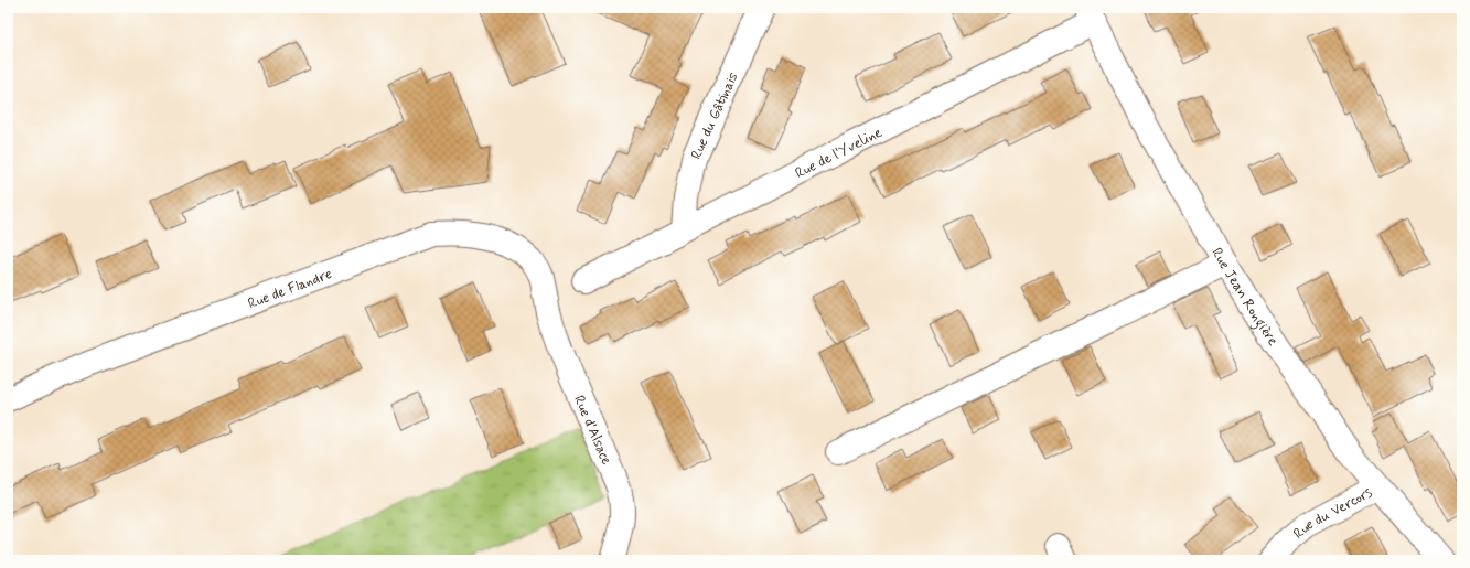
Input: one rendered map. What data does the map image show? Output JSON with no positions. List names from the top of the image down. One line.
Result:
{"streets":{"street":["Rue du Gâtinais","Rue de l'Yveline","Rue de Flandre","Rue Jean Rongière","Rue d'Alsace","Rue du Vercors"]},"crossings":[["Rue du Gâtinais","Rue de l'Yveline"],["Rue de l'Yveline","Rue Jean Rongière"],["Rue de Flandre","Rue d'Alsace"],["Rue Jean Rongière","Rue du Vercors"]]}
